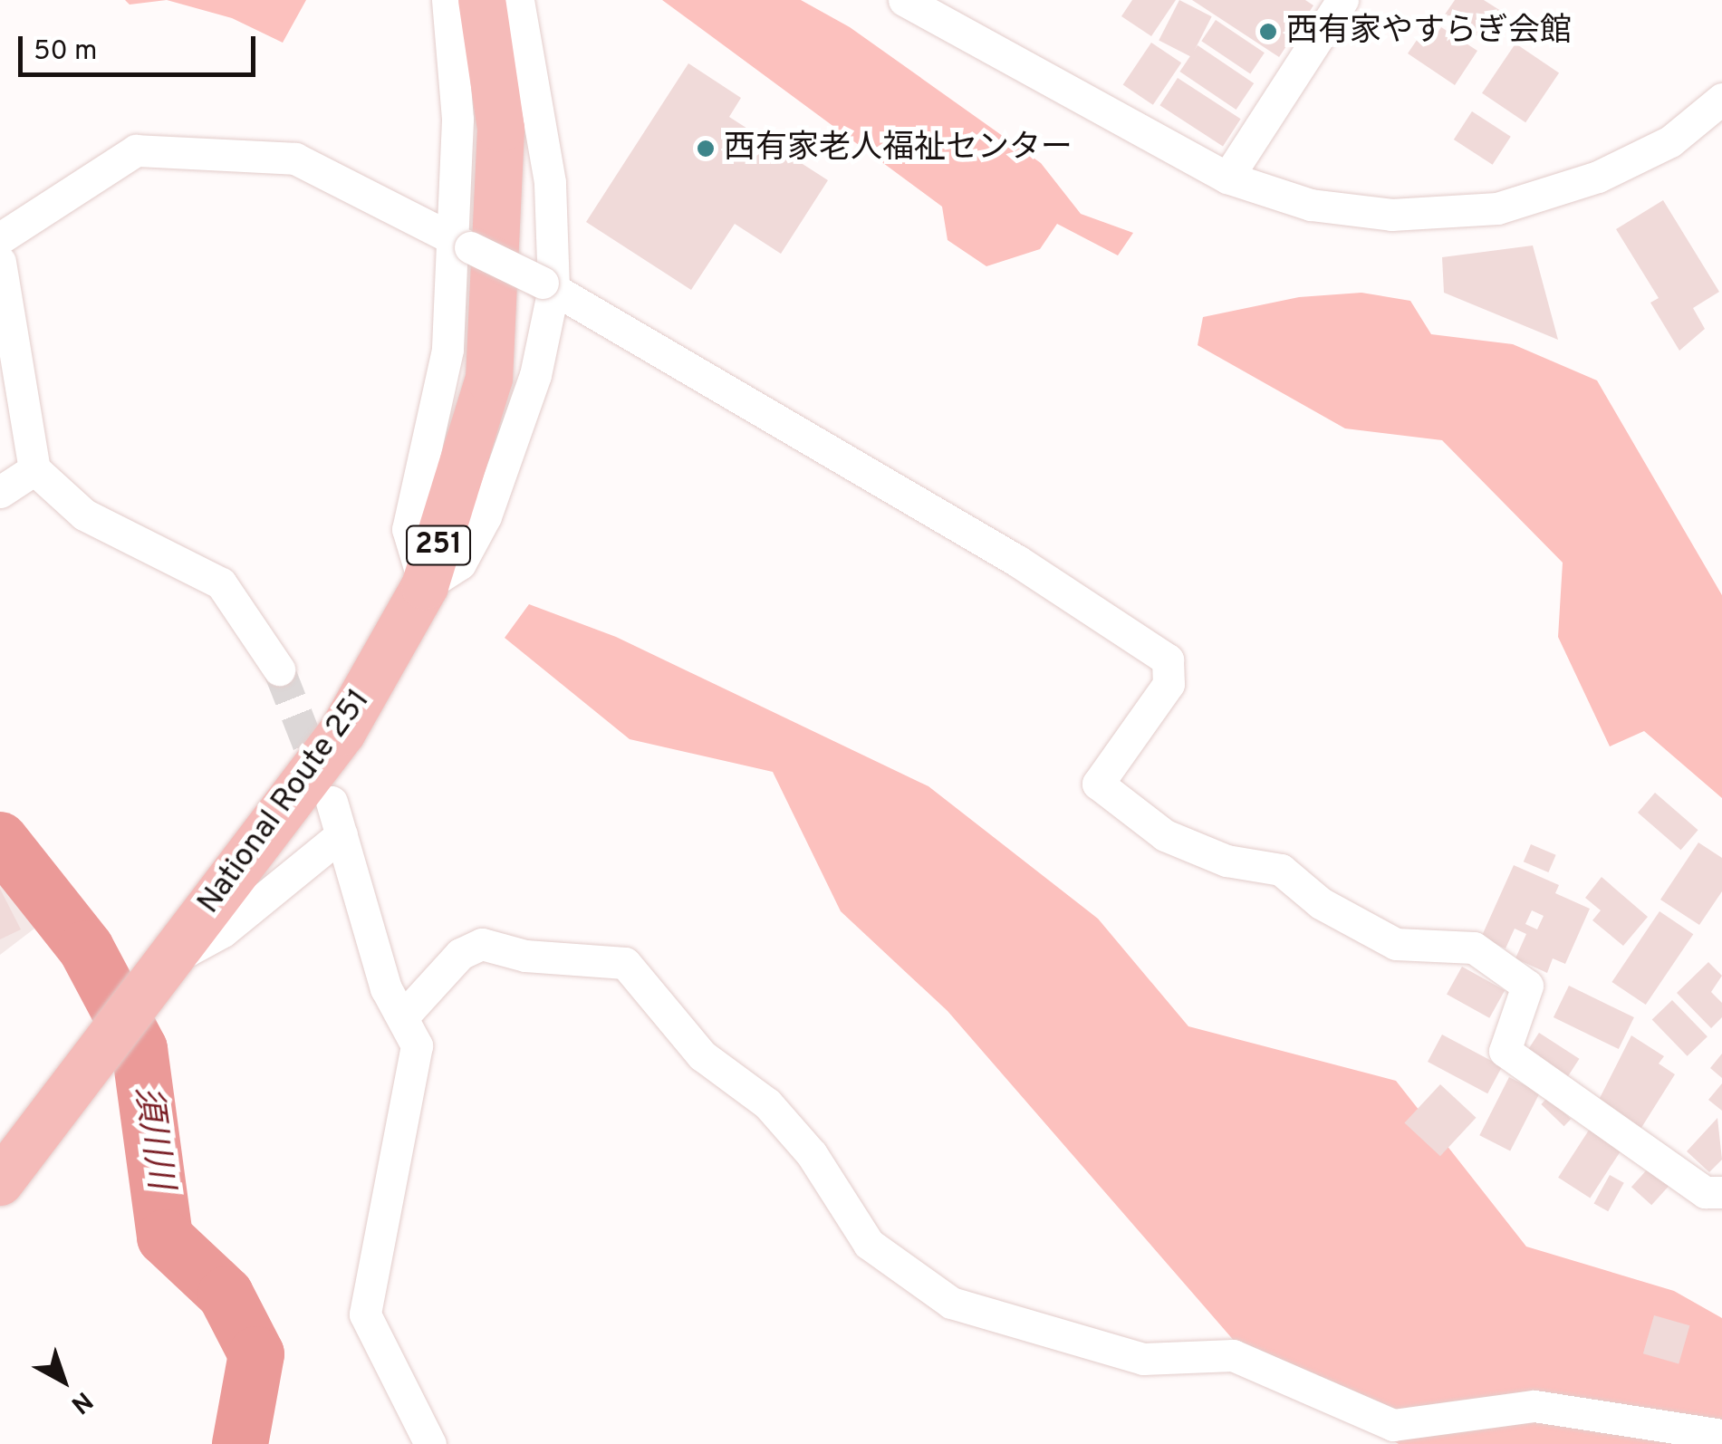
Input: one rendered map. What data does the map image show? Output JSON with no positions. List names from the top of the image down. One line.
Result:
{"streets":{"highway":["251","National Route 251"]},"water":["須川川"],"places":["西有家やすらぎ会館","西有家老人福祉センター"],"scale_bar":"50 m","north":"bottom right"}
